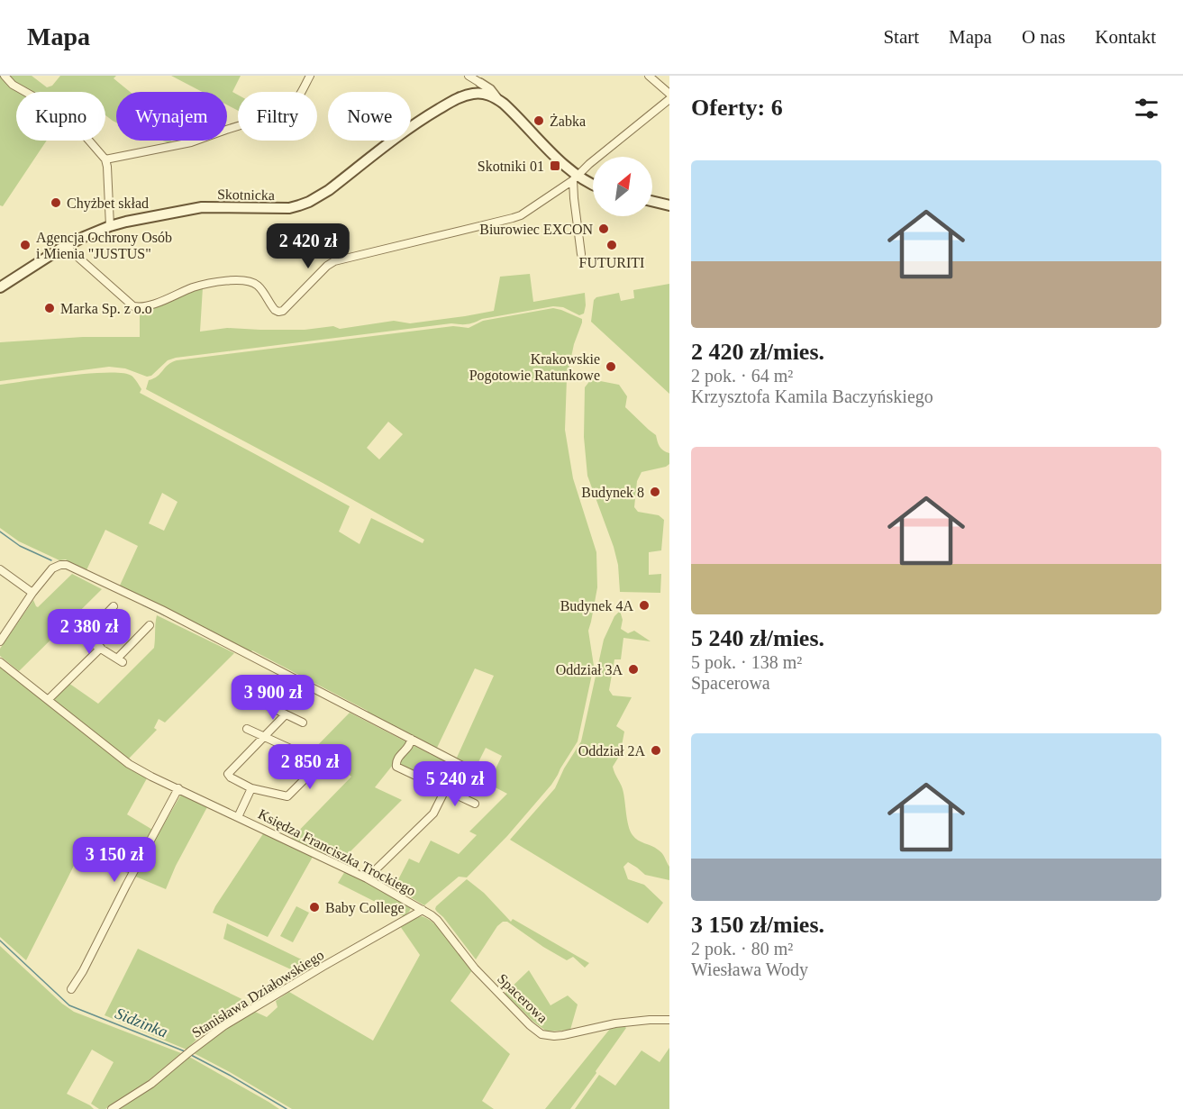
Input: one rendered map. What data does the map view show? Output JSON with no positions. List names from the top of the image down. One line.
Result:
{"streets":{"main road":["Skotnicka"],"street":["Księdza Franciszka Trockiego","Stanisława Działowskiego","Spacerowa"]},"crossings":[["Księdza Franciszka Trockiego","Stanisława Działowskiego"],["Księdza Franciszka Trockiego","Spacerowa"],["Stanisława Działowskiego","Spacerowa"]],"water":["Sidzinka"],"places":{"other":["Żabka","Chyżbet skład","Biurowiec EXCON","Agencja Ochrony Osób i Mienia \"JUSTUS\"","FUTURITI","Marka Sp. z o.o","Krakowskie Pogotowie Ratunkowe","Budynek 8","Budynek 4A","Oddział 3A","Oddział 2A","Baby College"],"transit":["Skotniki 01"]},"north":"top right","page":{"header":"Mapa","nav":["Start","Mapa","O nas","Kontakt"],"heading":"Oferty: 6","chip":["Kupno","Wynajem","Filtry","Nowe"],"list":[{"name":"2 420 zł/mies.","note":"2 pok. · 64 m² · Krzysztofa Kamila Baczyńskiego"},{"name":"5 240 zł/mies.","note":"5 pok. · 138 m² · Spacerowa"},{"name":"3 150 zł/mies.","note":"2 pok. · 80 m² · Wiesława Wody"}],"price":["2 420 zł","2 380 zł","3 900 zł","2 850 zł","5 240 zł","3 150 zł"]}}
